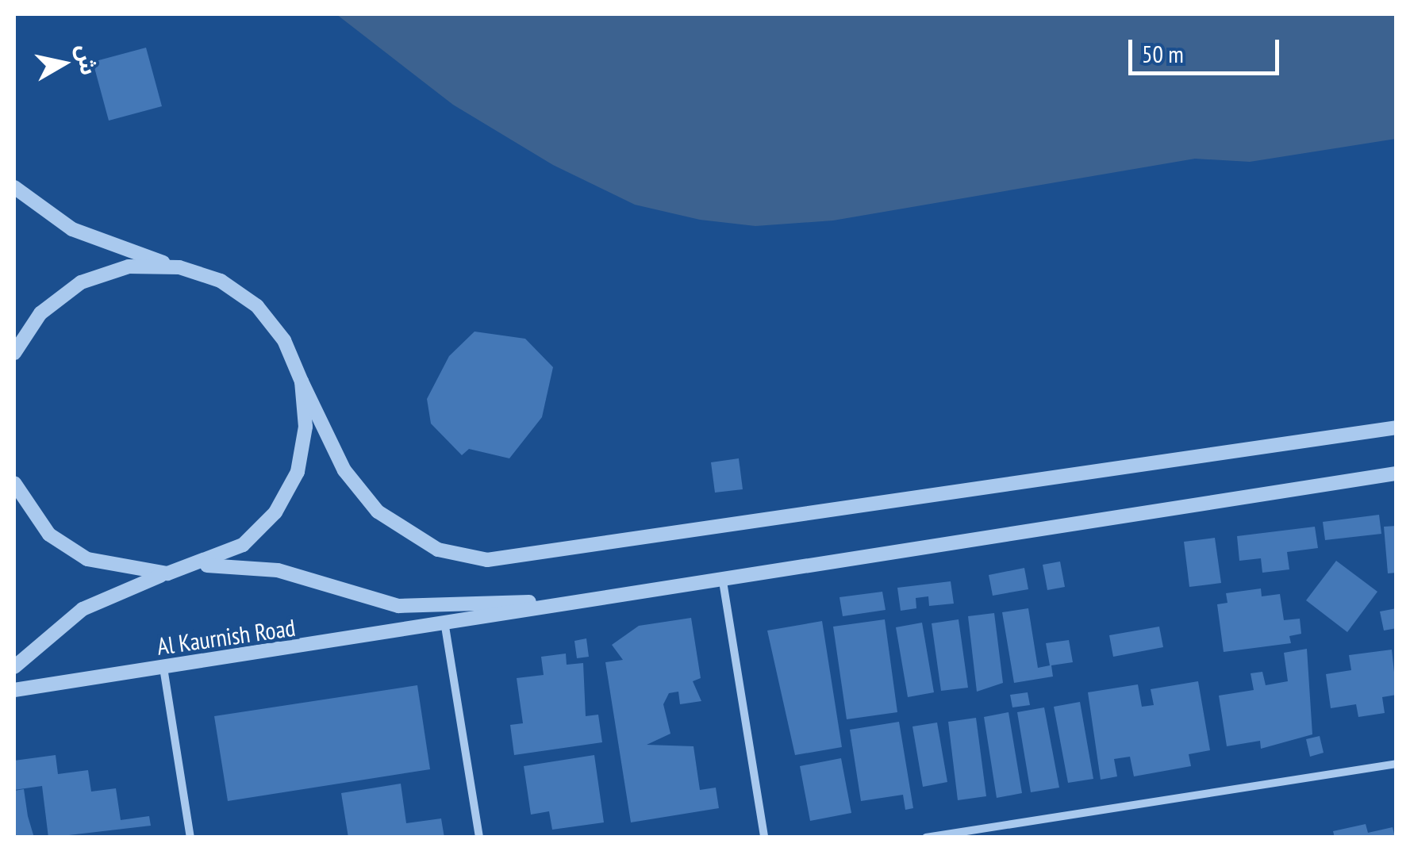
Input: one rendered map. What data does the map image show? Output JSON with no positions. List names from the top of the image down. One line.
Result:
{"streets":{"street":["Al Kaurnish Road"]},"scale_bar":"50 m","north":"right"}
